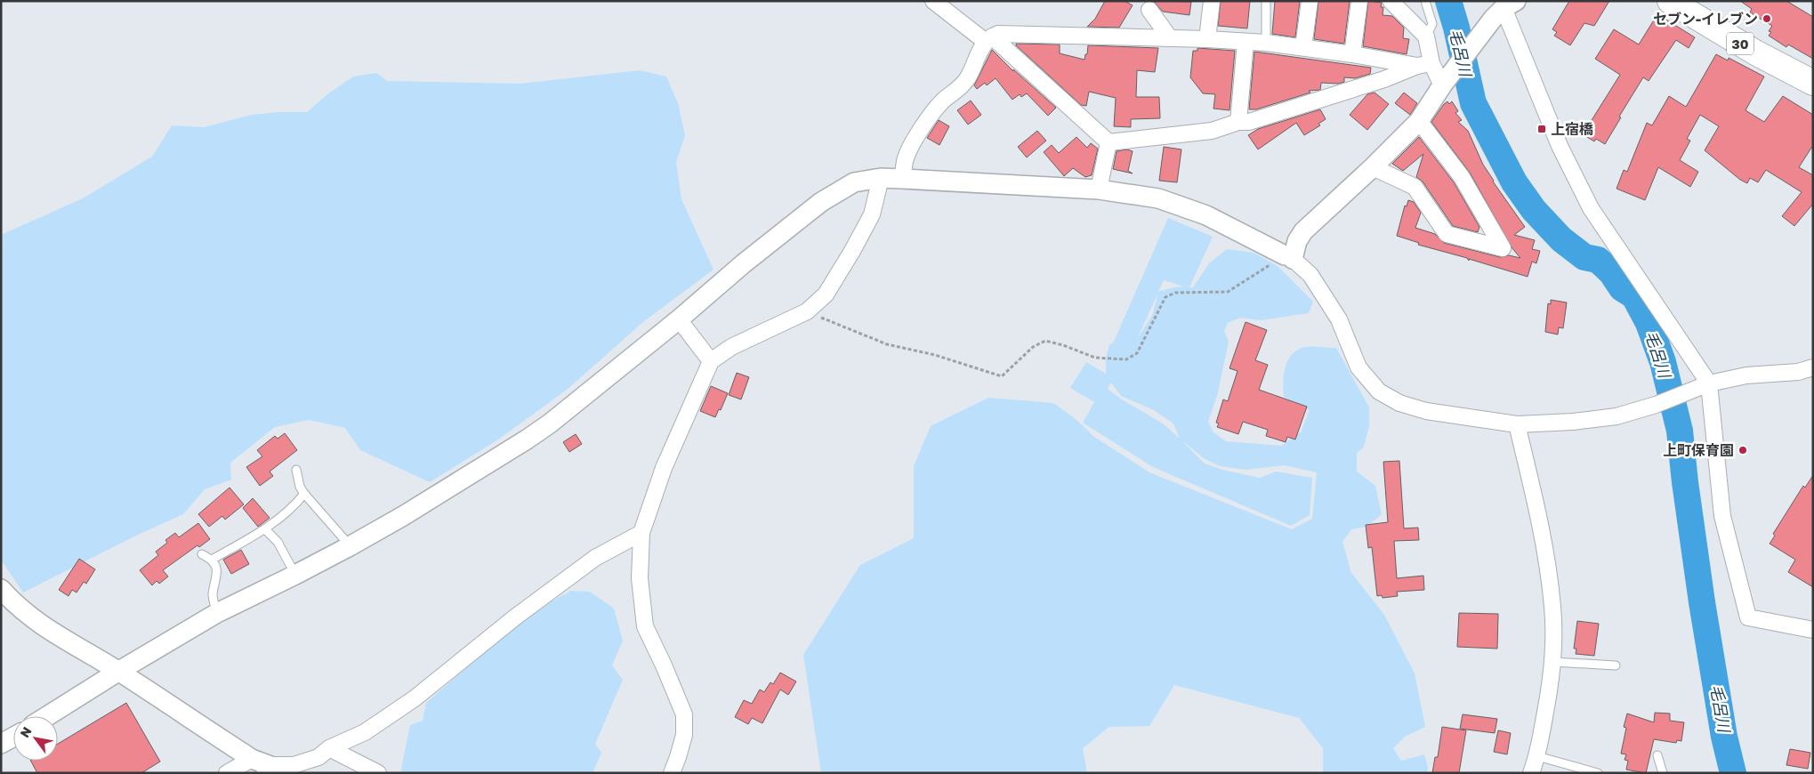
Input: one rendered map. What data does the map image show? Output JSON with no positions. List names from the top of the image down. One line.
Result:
{"streets":{"main road":["30"]},"water":["毛呂川"],"places":{"other":["セブン-イレブン","上町保育園"],"transit":["上宿橋"]},"north":"top left"}
